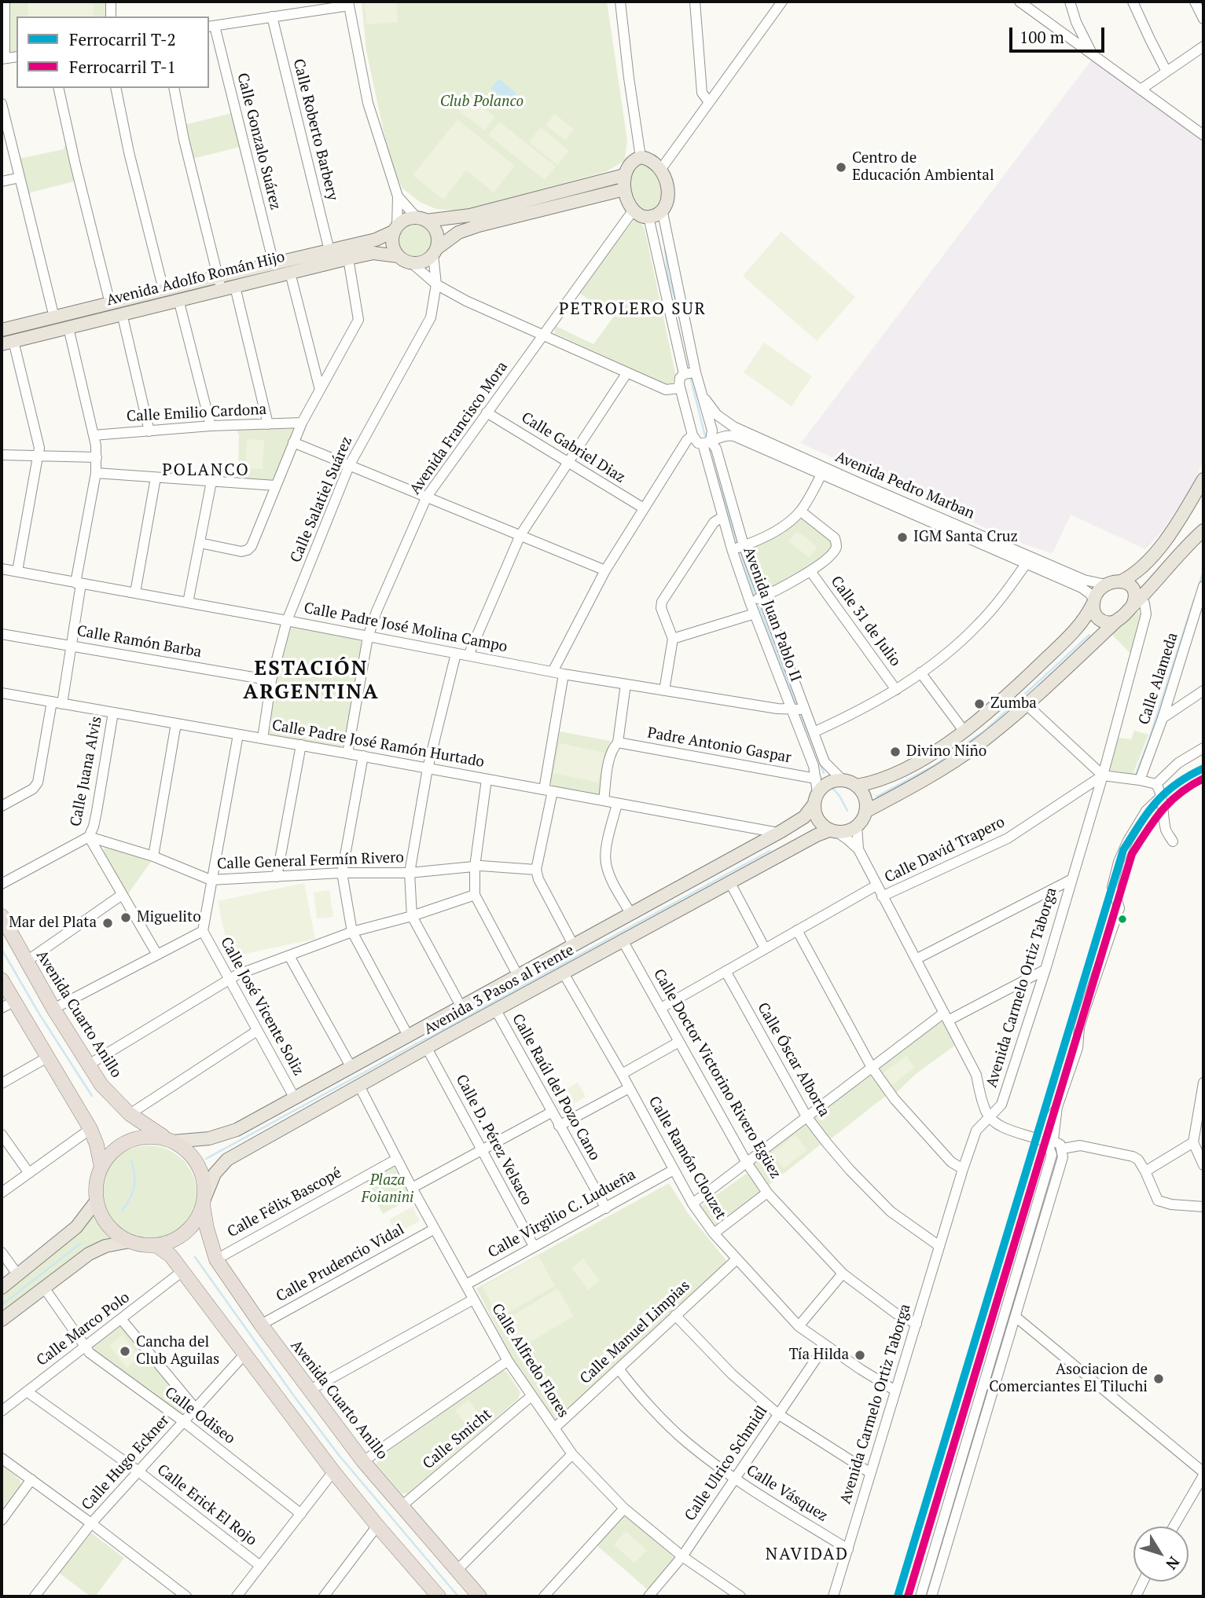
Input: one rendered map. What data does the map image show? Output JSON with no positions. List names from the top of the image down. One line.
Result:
{"streets":{"highway":["Avenida Cuarto Anillo"],"main road":["Avenida Adolfo Román Hijo","Avenida 3 Pasos al Frente"],"street":["Calle Roberto Barbery","Calle Gonzalo Suárez","Calle Emilio Cardona","Avenida Francisco Mora","Calle Gabriel Diaz","Avenida Pedro Marban","Calle Salatiel Suárez","Avenida Juan Pablo II","Calle 31 de Julio","Calle Padre José Molina Campo","Calle Ramón Barba","Calle Alameda","Calle Padre José Ramón Hurtado","Padre Antonio Gaspar","Calle Juana Alvis","Calle David Trapero","Calle General Fermín Rivero","Avenida Carmelo Ortiz Taborga","Calle José Vicente Soliz","Calle Óscar Alborta","Calle Doctor Victorino Rivero Egüez","Calle Raúl del Pozo Cano","Calle D. Pérez Velsaco","Calle Ramón Clouzet","Calle Félix Bascopé","Calle Virgilio C. Ludueña","Calle Prudencio Vidal","Calle Marco Polo","Calle Manuel Limpias","Calle Alfredo Flores","Calle Odiseo","Calle Smicht","Calle Hugo Eckner","Calle Ulrico Schmidl","Calle Vásquez","Calle Erick El Rojo"]},"crossings":[["Calle Roberto Barbery","Avenida Adolfo Román Hijo"],["Calle Gonzalo Suárez","Avenida Adolfo Román Hijo"],["Avenida Francisco Mora","Calle Gabriel Diaz"],["Avenida Francisco Mora","Calle Padre José Molina Campo"],["Avenida Francisco Mora","Calle Padre José Ramón Hurtado"],["Avenida Pedro Marban","Avenida Juan Pablo II"],["Avenida Pedro Marban","Avenida Carmelo Ortiz Taborga"],["Calle Salatiel Suárez","Calle Padre José Molina Campo"],["Calle Salatiel Suárez","Calle Ramón Barba"],["Calle Salatiel Suárez","Calle Padre José Ramón Hurtado"],["Avenida Juan Pablo II","Calle Padre José Molina Campo"],["Avenida Juan Pablo II","Padre Antonio Gaspar"],["Avenida Juan Pablo II","Avenida 3 Pasos al Frente"],["Calle Padre José Ramón Hurtado","Calle Juana Alvis"],["Calle Padre José Ramón Hurtado","Avenida 3 Pasos al Frente"],["Calle Padre José Ramón Hurtado","Calle José Vicente Soliz"],["Calle Juana Alvis","Calle General Fermín Rivero"],["Calle David Trapero","Avenida Carmelo Ortiz Taborga"],["Calle David Trapero","Calle Óscar Alborta"],["Calle David Trapero","Calle Doctor Victorino Rivero Egüez"],["Calle General Fermín Rivero","Calle José Vicente Soliz"],["Avenida Carmelo Ortiz Taborga","Calle Óscar Alborta"],["Avenida Carmelo Ortiz Taborga","Calle Doctor Victorino Rivero Egüez"],["Avenida Carmelo Ortiz Taborga","Calle Ramón Clouzet"],["Avenida Carmelo Ortiz Taborga","Calle Vásquez"],["Avenida 3 Pasos al Frente","Calle José Vicente Soliz"],["Avenida 3 Pasos al Frente","Avenida Cuarto Anillo"],["Avenida 3 Pasos al Frente","Calle Doctor Victorino Rivero Egüez"],["Avenida 3 Pasos al Frente","Calle Raúl del Pozo Cano"],["Avenida 3 Pasos al Frente","Calle D. Pérez Velsaco"],["Avenida 3 Pasos al Frente","Calle Ramón Clouzet"],["Avenida 3 Pasos al Frente","Calle Alfredo Flores"],["Avenida Cuarto Anillo","Calle Félix Bascopé"],["Avenida Cuarto Anillo","Calle Prudencio Vidal"],["Avenida Cuarto Anillo","Calle Smicht"],["Calle Raúl del Pozo Cano","Calle Virgilio C. Ludueña"],["Calle D. Pérez Velsaco","Calle Virgilio C. Ludueña"],["Calle Ramón Clouzet","Calle Virgilio C. Ludueña"],["Calle Ramón Clouzet","Calle Manuel Limpias"],["Calle Ramón Clouzet","Calle Ulrico Schmidl"],["Calle Félix Bascopé","Calle Alfredo Flores"],["Calle Virgilio C. Ludueña","Calle Alfredo Flores"],["Calle Prudencio Vidal","Calle Alfredo Flores"],["Calle Marco Polo","Calle Odiseo"],["Calle Marco Polo","Calle Erick El Rojo"],["Calle Manuel Limpias","Calle Alfredo Flores"],["Calle Manuel Limpias","Calle Vásquez"],["Calle Alfredo Flores","Calle Smicht"],["Calle Alfredo Flores","Calle Ulrico Schmidl"],["Calle Odiseo","Calle Hugo Eckner"],["Calle Hugo Eckner","Calle Erick El Rojo"],["Calle Ulrico Schmidl","Calle Vásquez"]],"districts":["PETROLERO SUR","POLANCO","ESTACIÓN ARGENTINA","NAVIDAD"],"parks":["Club Polanco","Plaza Foianini"],"places":["Centro de Educación Ambiental","IGM Santa Cruz","Zumba","Divino Niño","Miguelito","Mar del Plata","Cancha del Club Aguilas","Tía Hilda","Asociacion de Comerciantes El Tiluchi"],"lines":["rail line T-2","rail line T-1"],"legend":["Ferrocarril T-2","Ferrocarril T-1"],"scale_bar":"100 m","north":"bottom right"}
